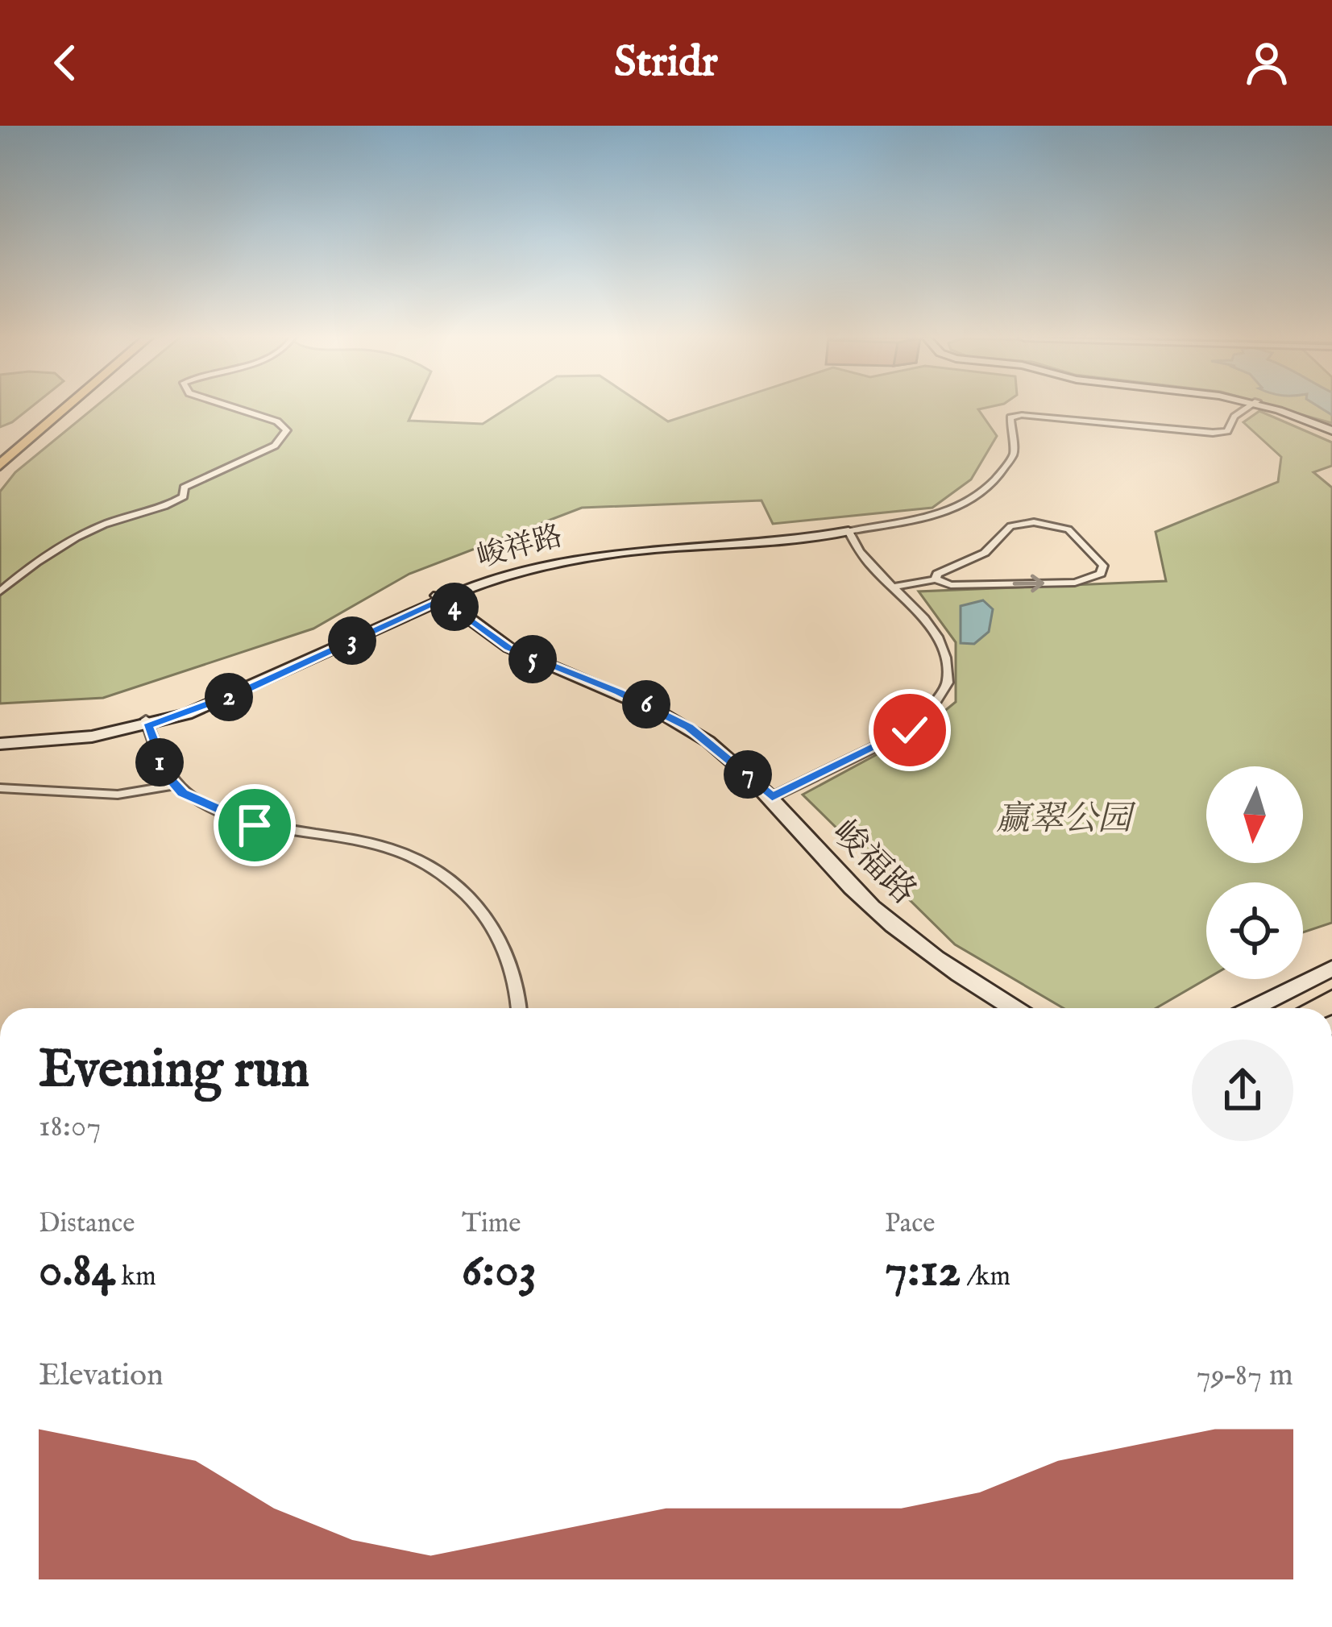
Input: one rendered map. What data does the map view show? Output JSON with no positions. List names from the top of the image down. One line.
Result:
{"streets":{"street":["峻祥路","峻福路"]},"crossings":[["峻祥路","峻福路"]],"parks":["赢翠公园"],"north":"bottom","page":{"header":"Stridr","pins":["4","3","5","2","6","1","7"],"heading":["Evening run","18:07"],"stats":[["Distance","0.84 km"],["Time","6:03"],["Pace","7:12 /km"]],"chart":["Elevation","79–87 m"]}}
